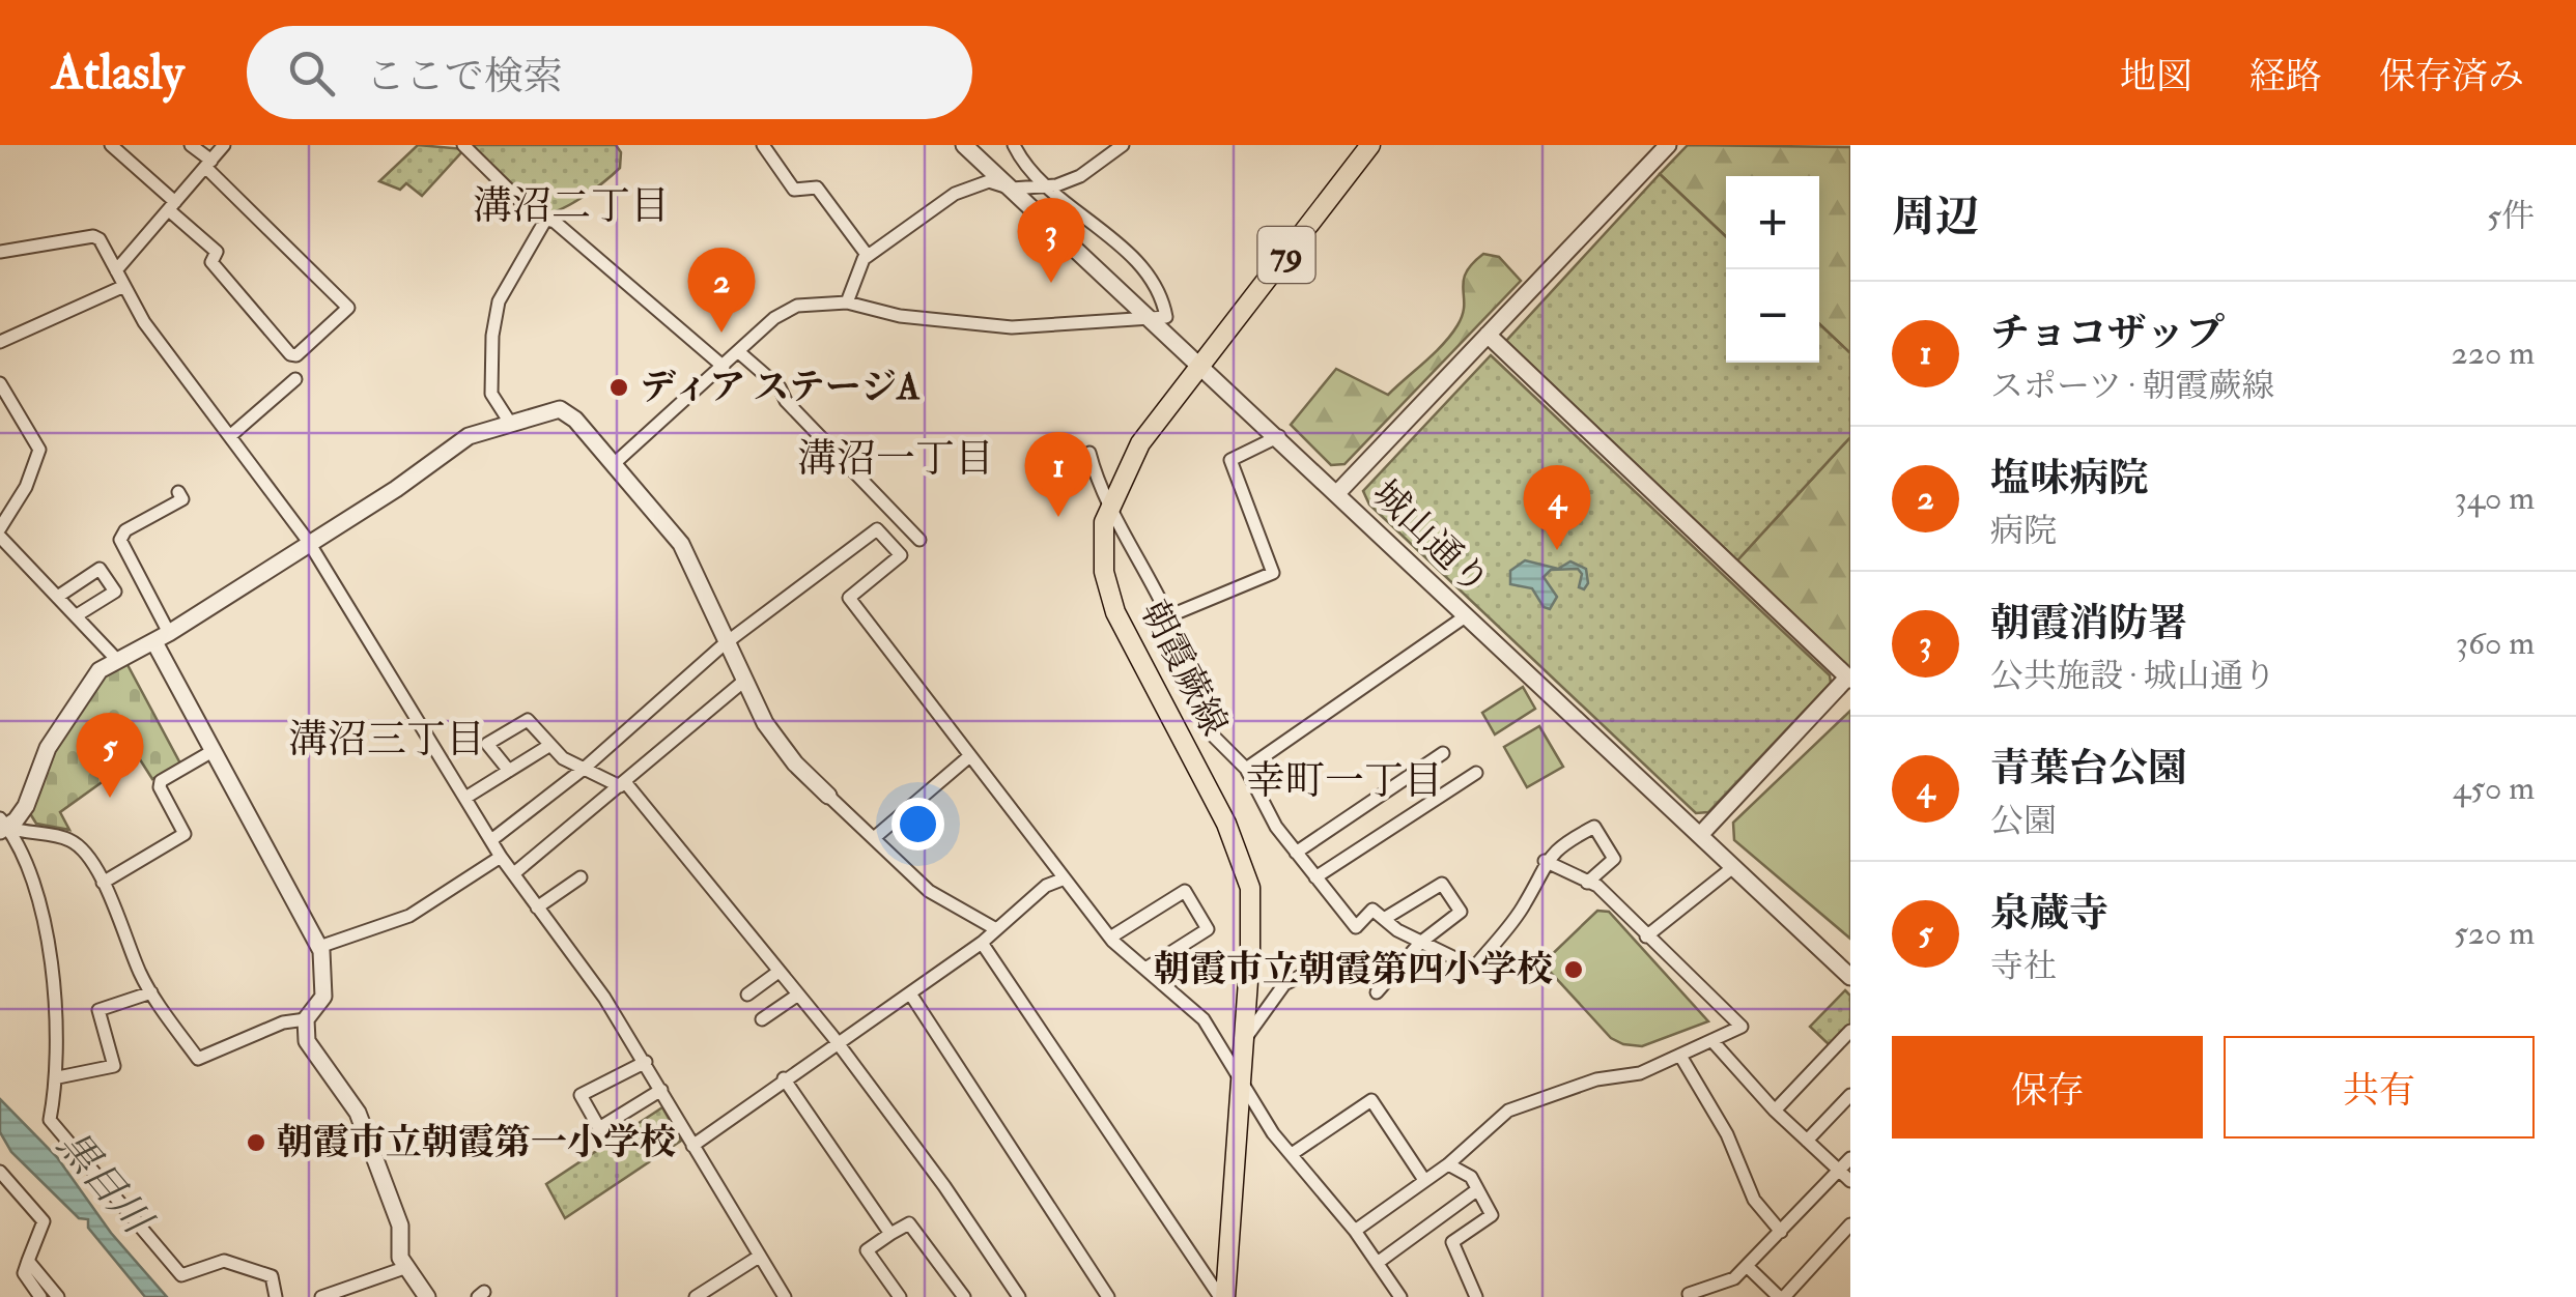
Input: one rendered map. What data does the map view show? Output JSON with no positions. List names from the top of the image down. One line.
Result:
{"streets":{"main road":["79","朝霞蕨線"],"street":["城山通り"]},"crossings":[["城山通り","朝霞蕨線"]],"districts":["溝沼二丁目","溝沼一丁目","溝沼三丁目","幸町一丁目"],"water":["黒目川"],"places":["ディア ステージA","朝霞市立朝霞第四小学校","朝霞市立朝霞第一小学校"],"page":{"header":"Atlasly","search":"ここで検索","nav":["地図","経路","保存済み"],"heading":["周辺","5件"],"map_buttons":["+","−"],"pins":["3","2","1","4","5"],"list":[{"mark":"1","name":"チョコザップ","note":"スポーツ · 朝霞蕨線","value":"220 m"},{"mark":"2","name":"塩味病院","note":"病院","value":"340 m"},{"mark":"3","name":"朝霞消防署","note":"公共施設 · 城山通り","value":"360 m"},{"mark":"4","name":"青葉台公園","note":"公園","value":"450 m"},{"mark":"5","name":"泉蔵寺","note":"寺社","value":"520 m"}],"buttons":["保存","共有"]}}
